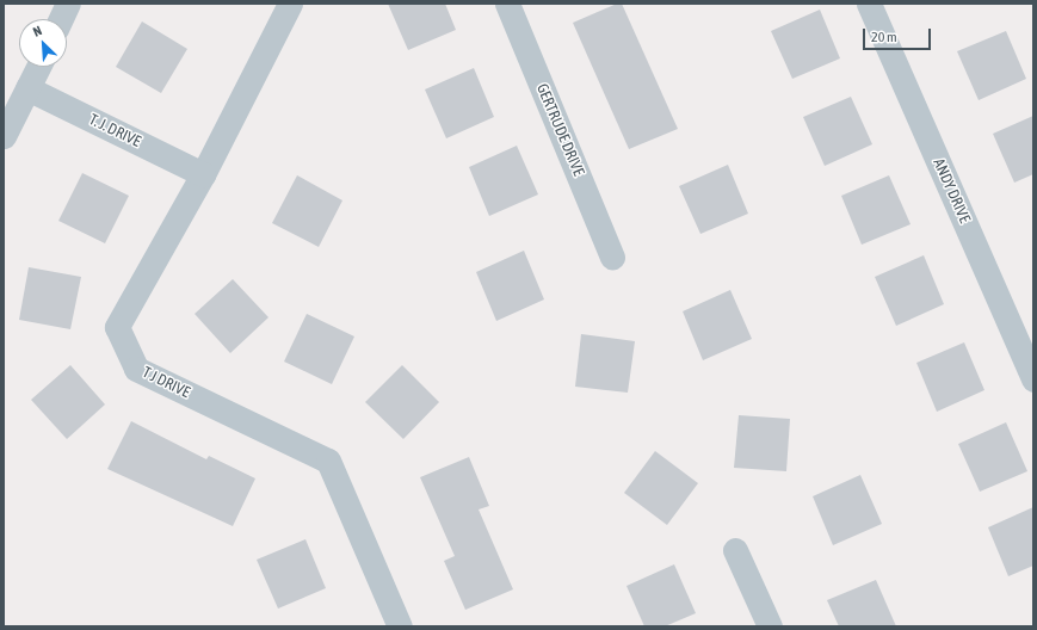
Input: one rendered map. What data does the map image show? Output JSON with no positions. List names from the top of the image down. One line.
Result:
{"streets":{"street":["GERTRUDE DRIVE","T. J. DRIVE","ANDY DRIVE","T J DRIVE"]},"crossings":[["T. J. DRIVE","T J DRIVE"]],"scale_bar":"20 m","north":"top left"}
